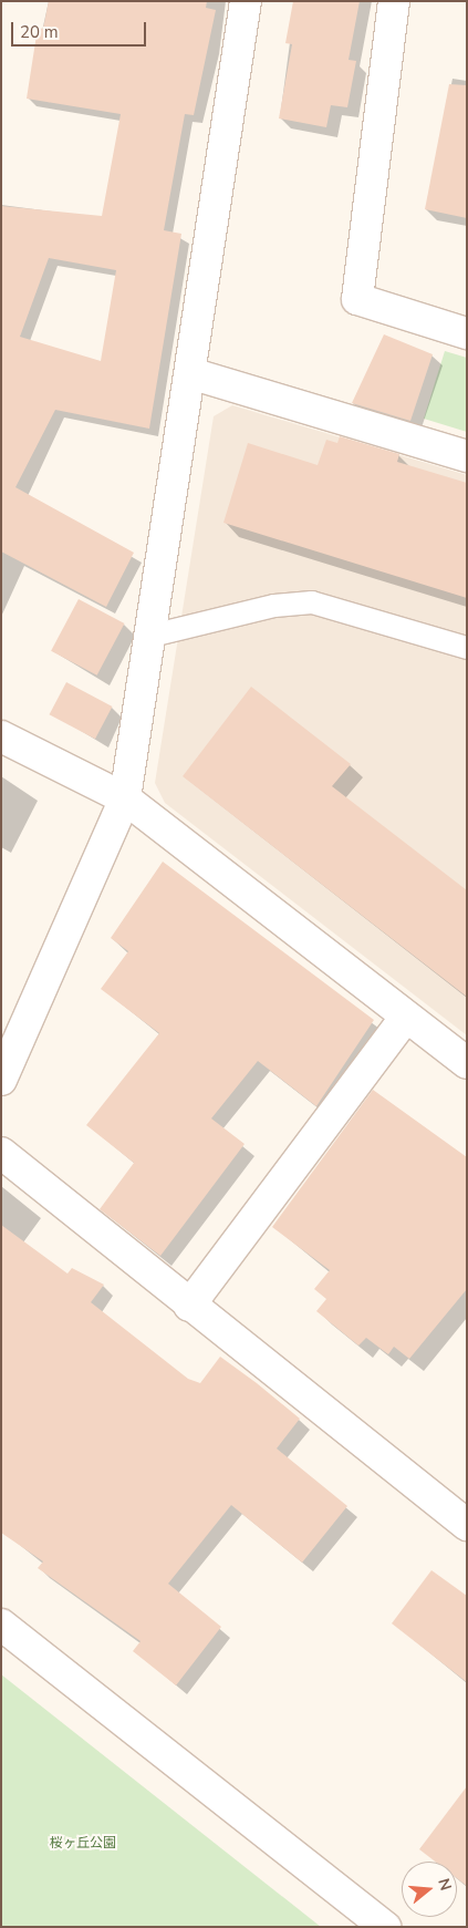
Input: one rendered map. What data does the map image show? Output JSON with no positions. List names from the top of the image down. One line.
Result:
{"parks":["桜ヶ丘公園"],"scale_bar":"20 m","north":"right"}
